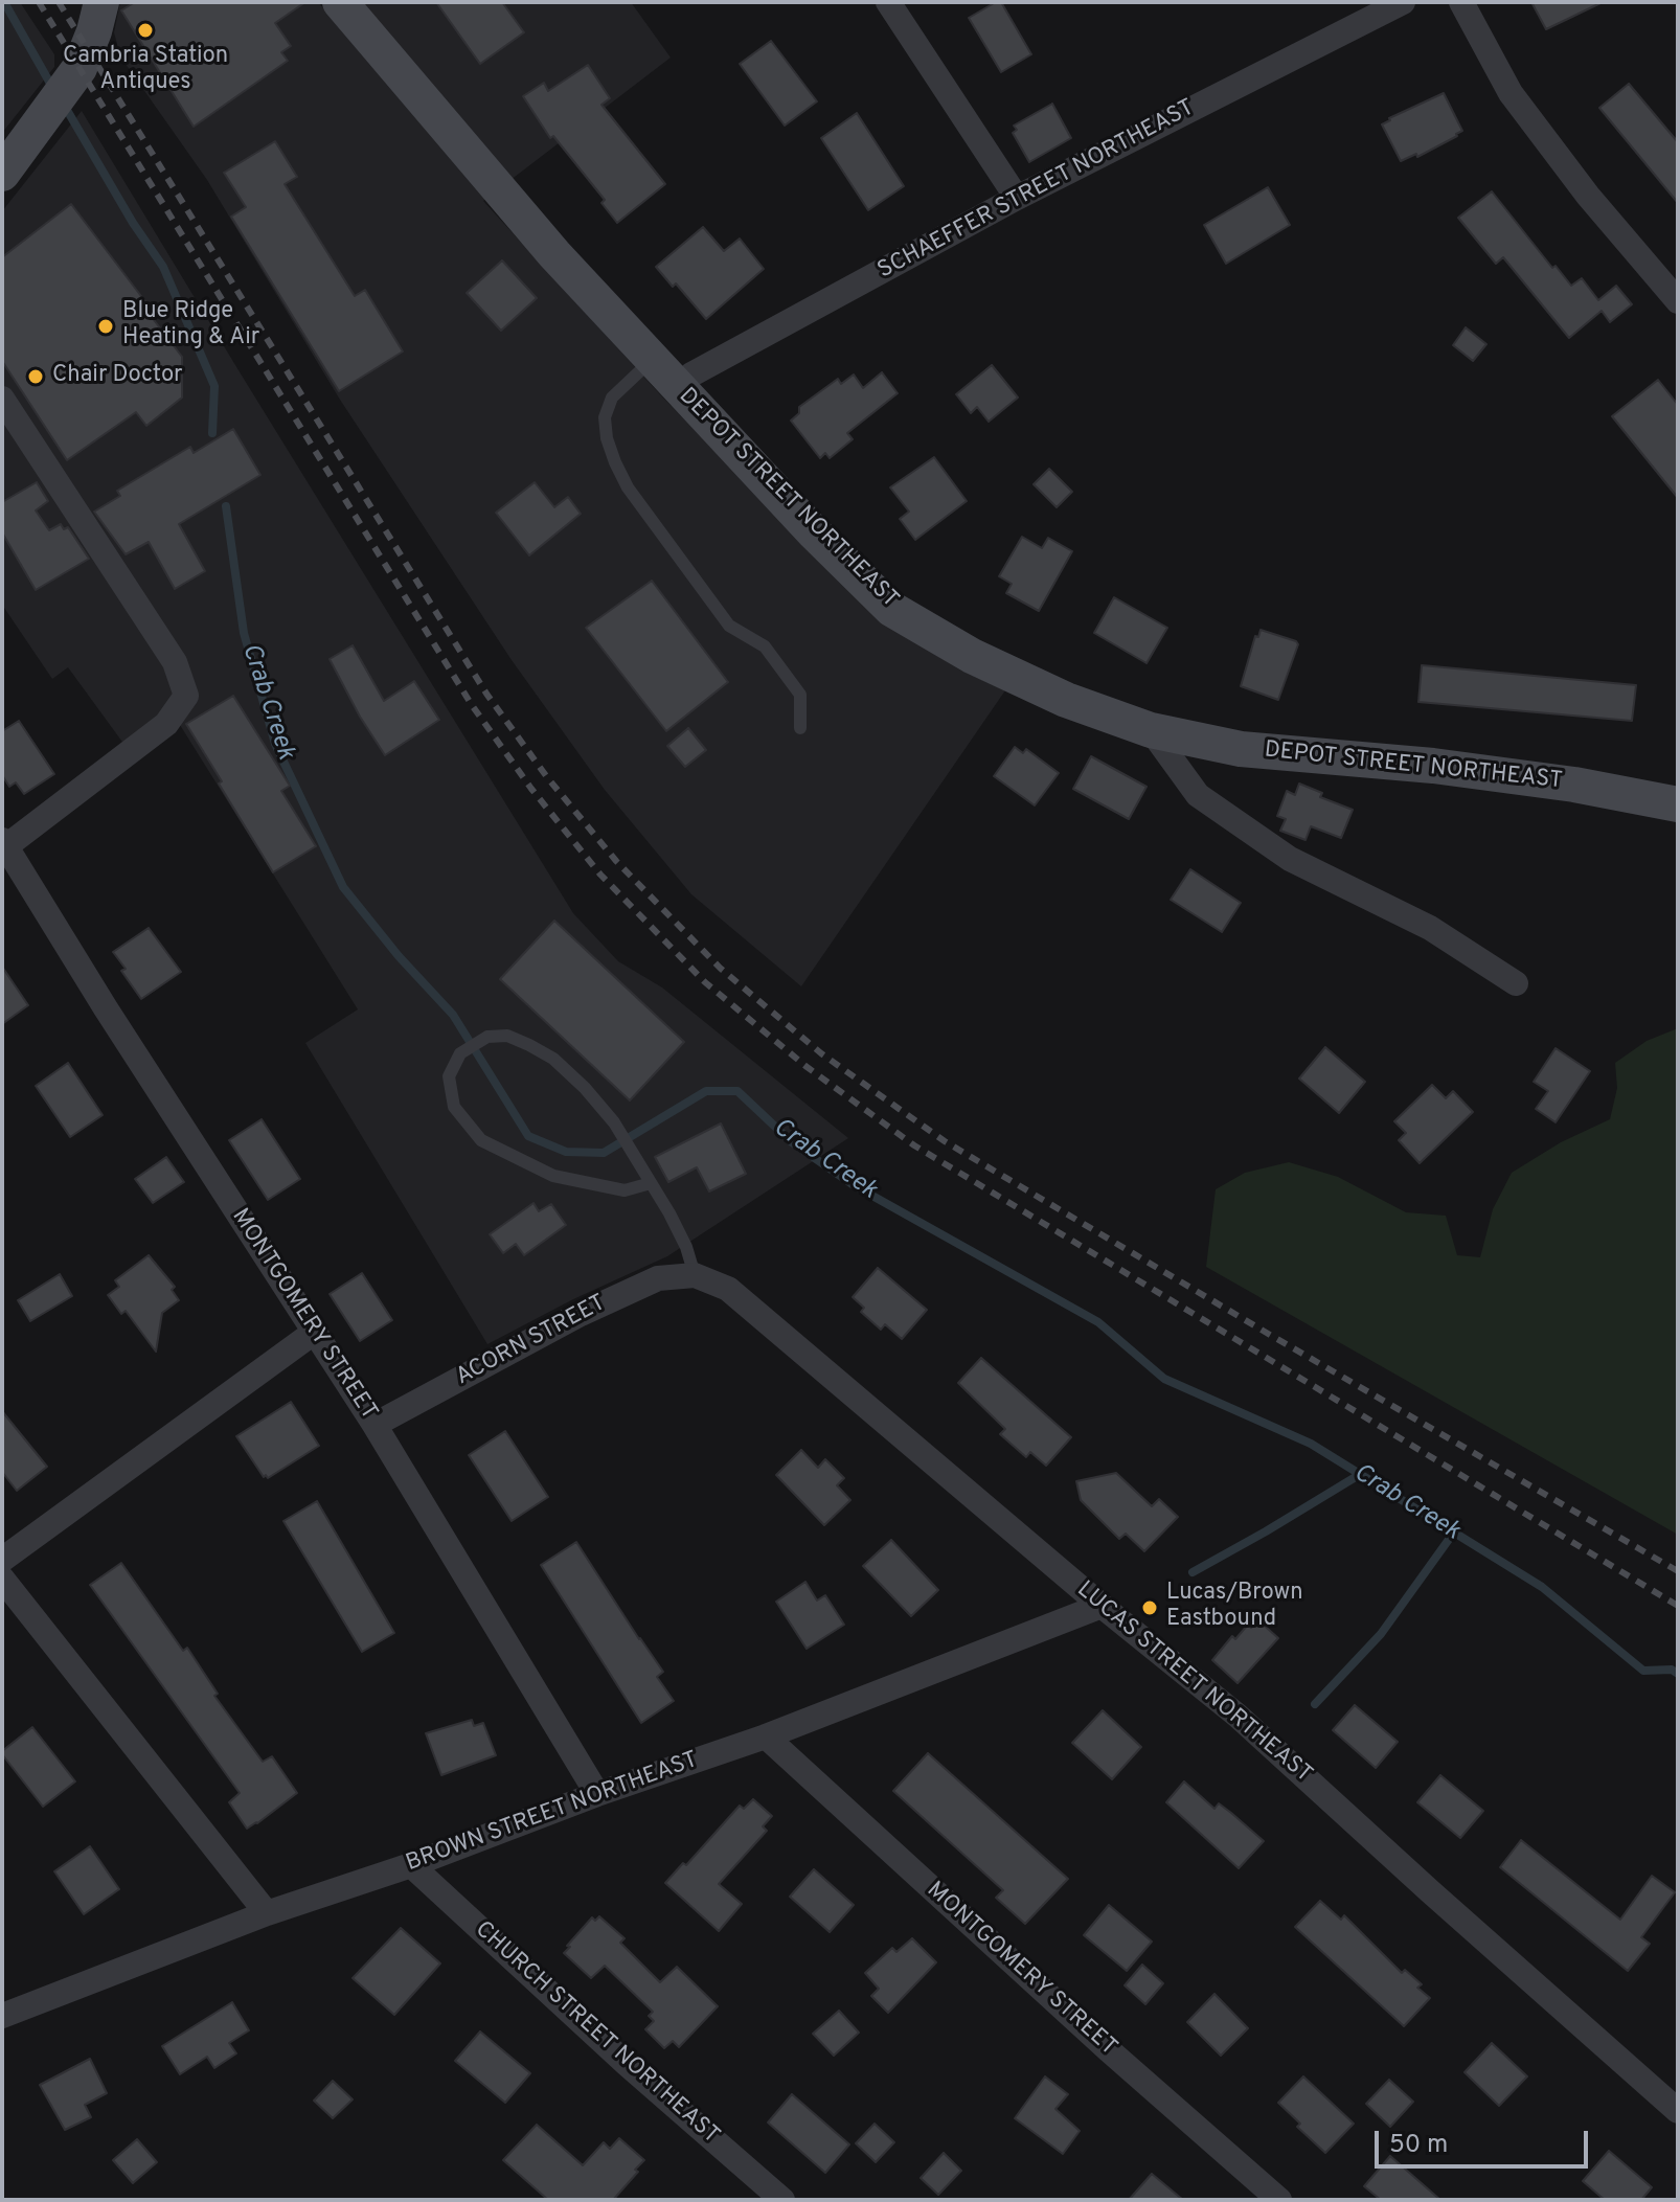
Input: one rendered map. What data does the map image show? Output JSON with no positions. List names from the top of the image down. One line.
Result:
{"streets":{"street":["SCHAEFFER STREET NORTHEAST","DEPOT STREET NORTHEAST","MONTGOMERY STREET","ACORN STREET","LUCAS STREET NORTHEAST","BROWN STREET NORTHEAST","CHURCH STREET NORTHEAST"]},"crossings":[["SCHAEFFER STREET NORTHEAST","DEPOT STREET NORTHEAST"],["MONTGOMERY STREET","ACORN STREET"],["MONTGOMERY STREET","BROWN STREET NORTHEAST"],["ACORN STREET","LUCAS STREET NORTHEAST"],["LUCAS STREET NORTHEAST","BROWN STREET NORTHEAST"],["BROWN STREET NORTHEAST","CHURCH STREET NORTHEAST"]],"water":["Crab Creek"],"places":["Cambria Station Antiques","Blue Ridge Heating & Air","Chair Doctor","Lucas/Brown Eastbound"],"scale_bar":"50 m"}
